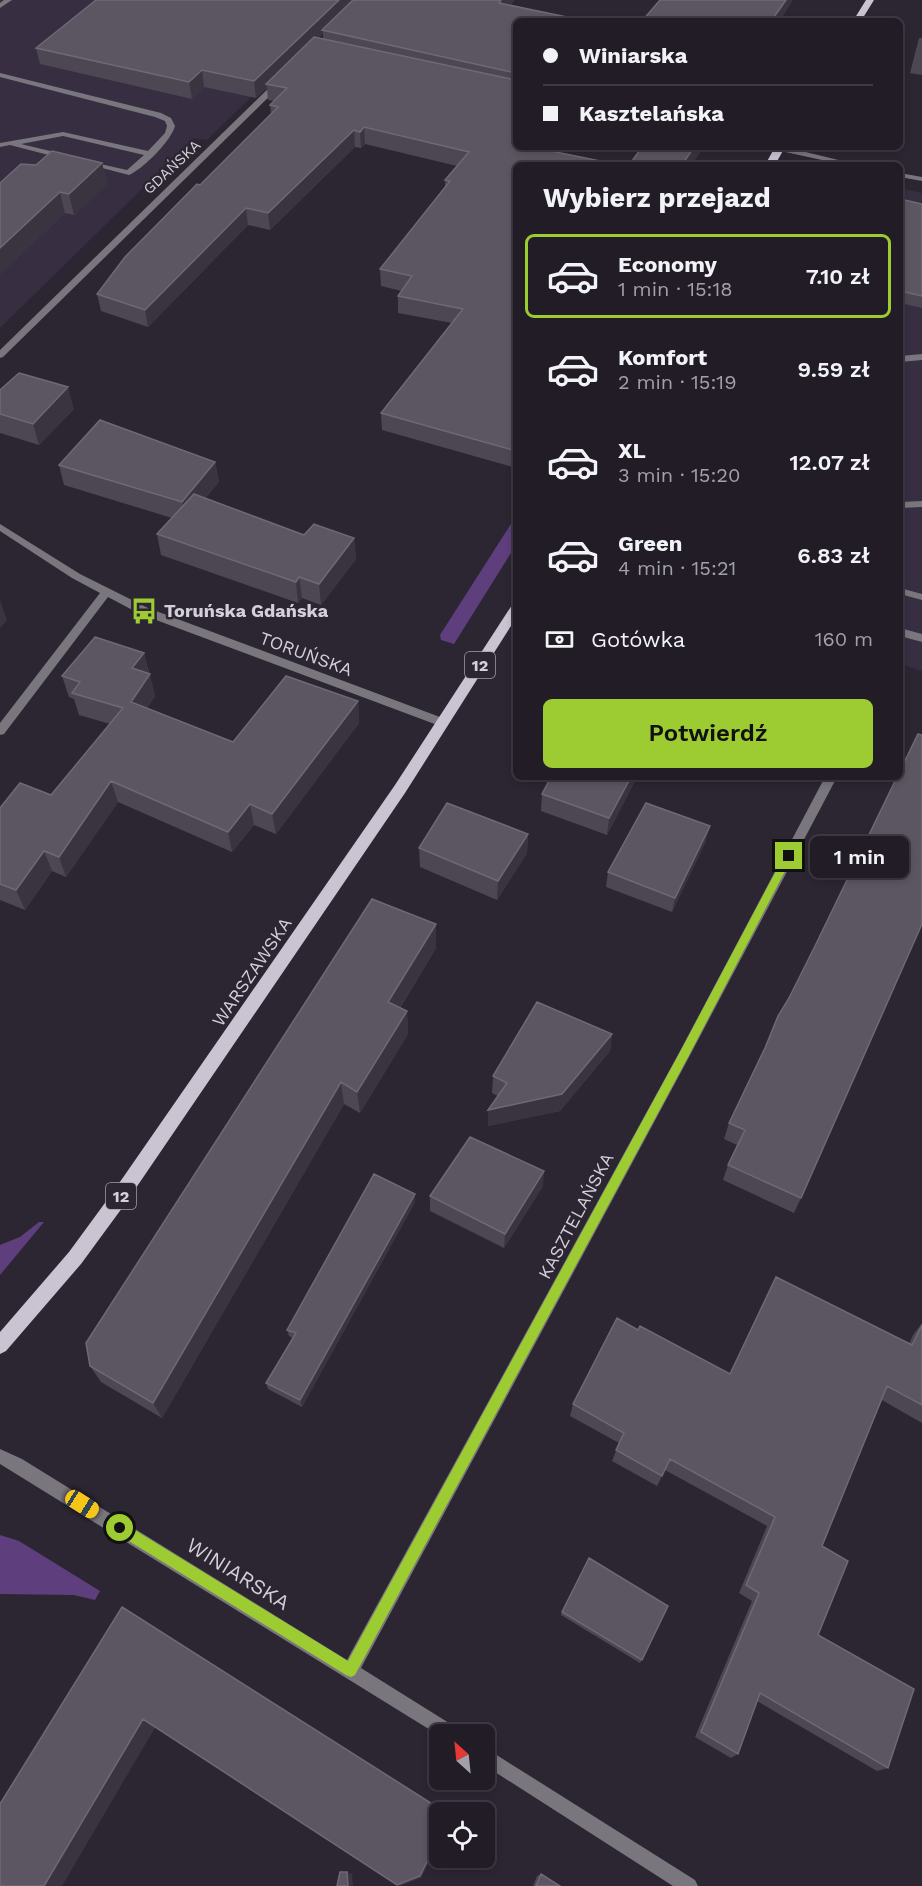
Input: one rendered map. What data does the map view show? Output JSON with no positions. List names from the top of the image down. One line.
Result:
{"streets":{"main road":["12","WARSZAWSKA"],"street":["GDAŃSKA","TORUŃSKA","KASZTELAŃSKA","WINIARSKA"]},"crossings":[["TORUŃSKA","WARSZAWSKA"],["KASZTELAŃSKA","WINIARSKA"]],"places":{"bus stop":["Toruńska Gdańska"]},"north":"top left","page":{"banner":["Winiarska","Kasztelańska"],"heading":"Wybierz przejazd","list":[{"name":"Economy","note":"1 min · 15:18","value":"7.10 zł"},{"name":"Komfort","note":"2 min · 15:19","value":"9.59 zł"},{"name":"XL","note":"3 min · 15:20","value":"12.07 zł"},{"name":"Green","note":"4 min · 15:21","value":"6.83 zł"}],"pay":["Gotówka","160 m"],"buttons":"Potwierdź","bubble":"1 min"}}
